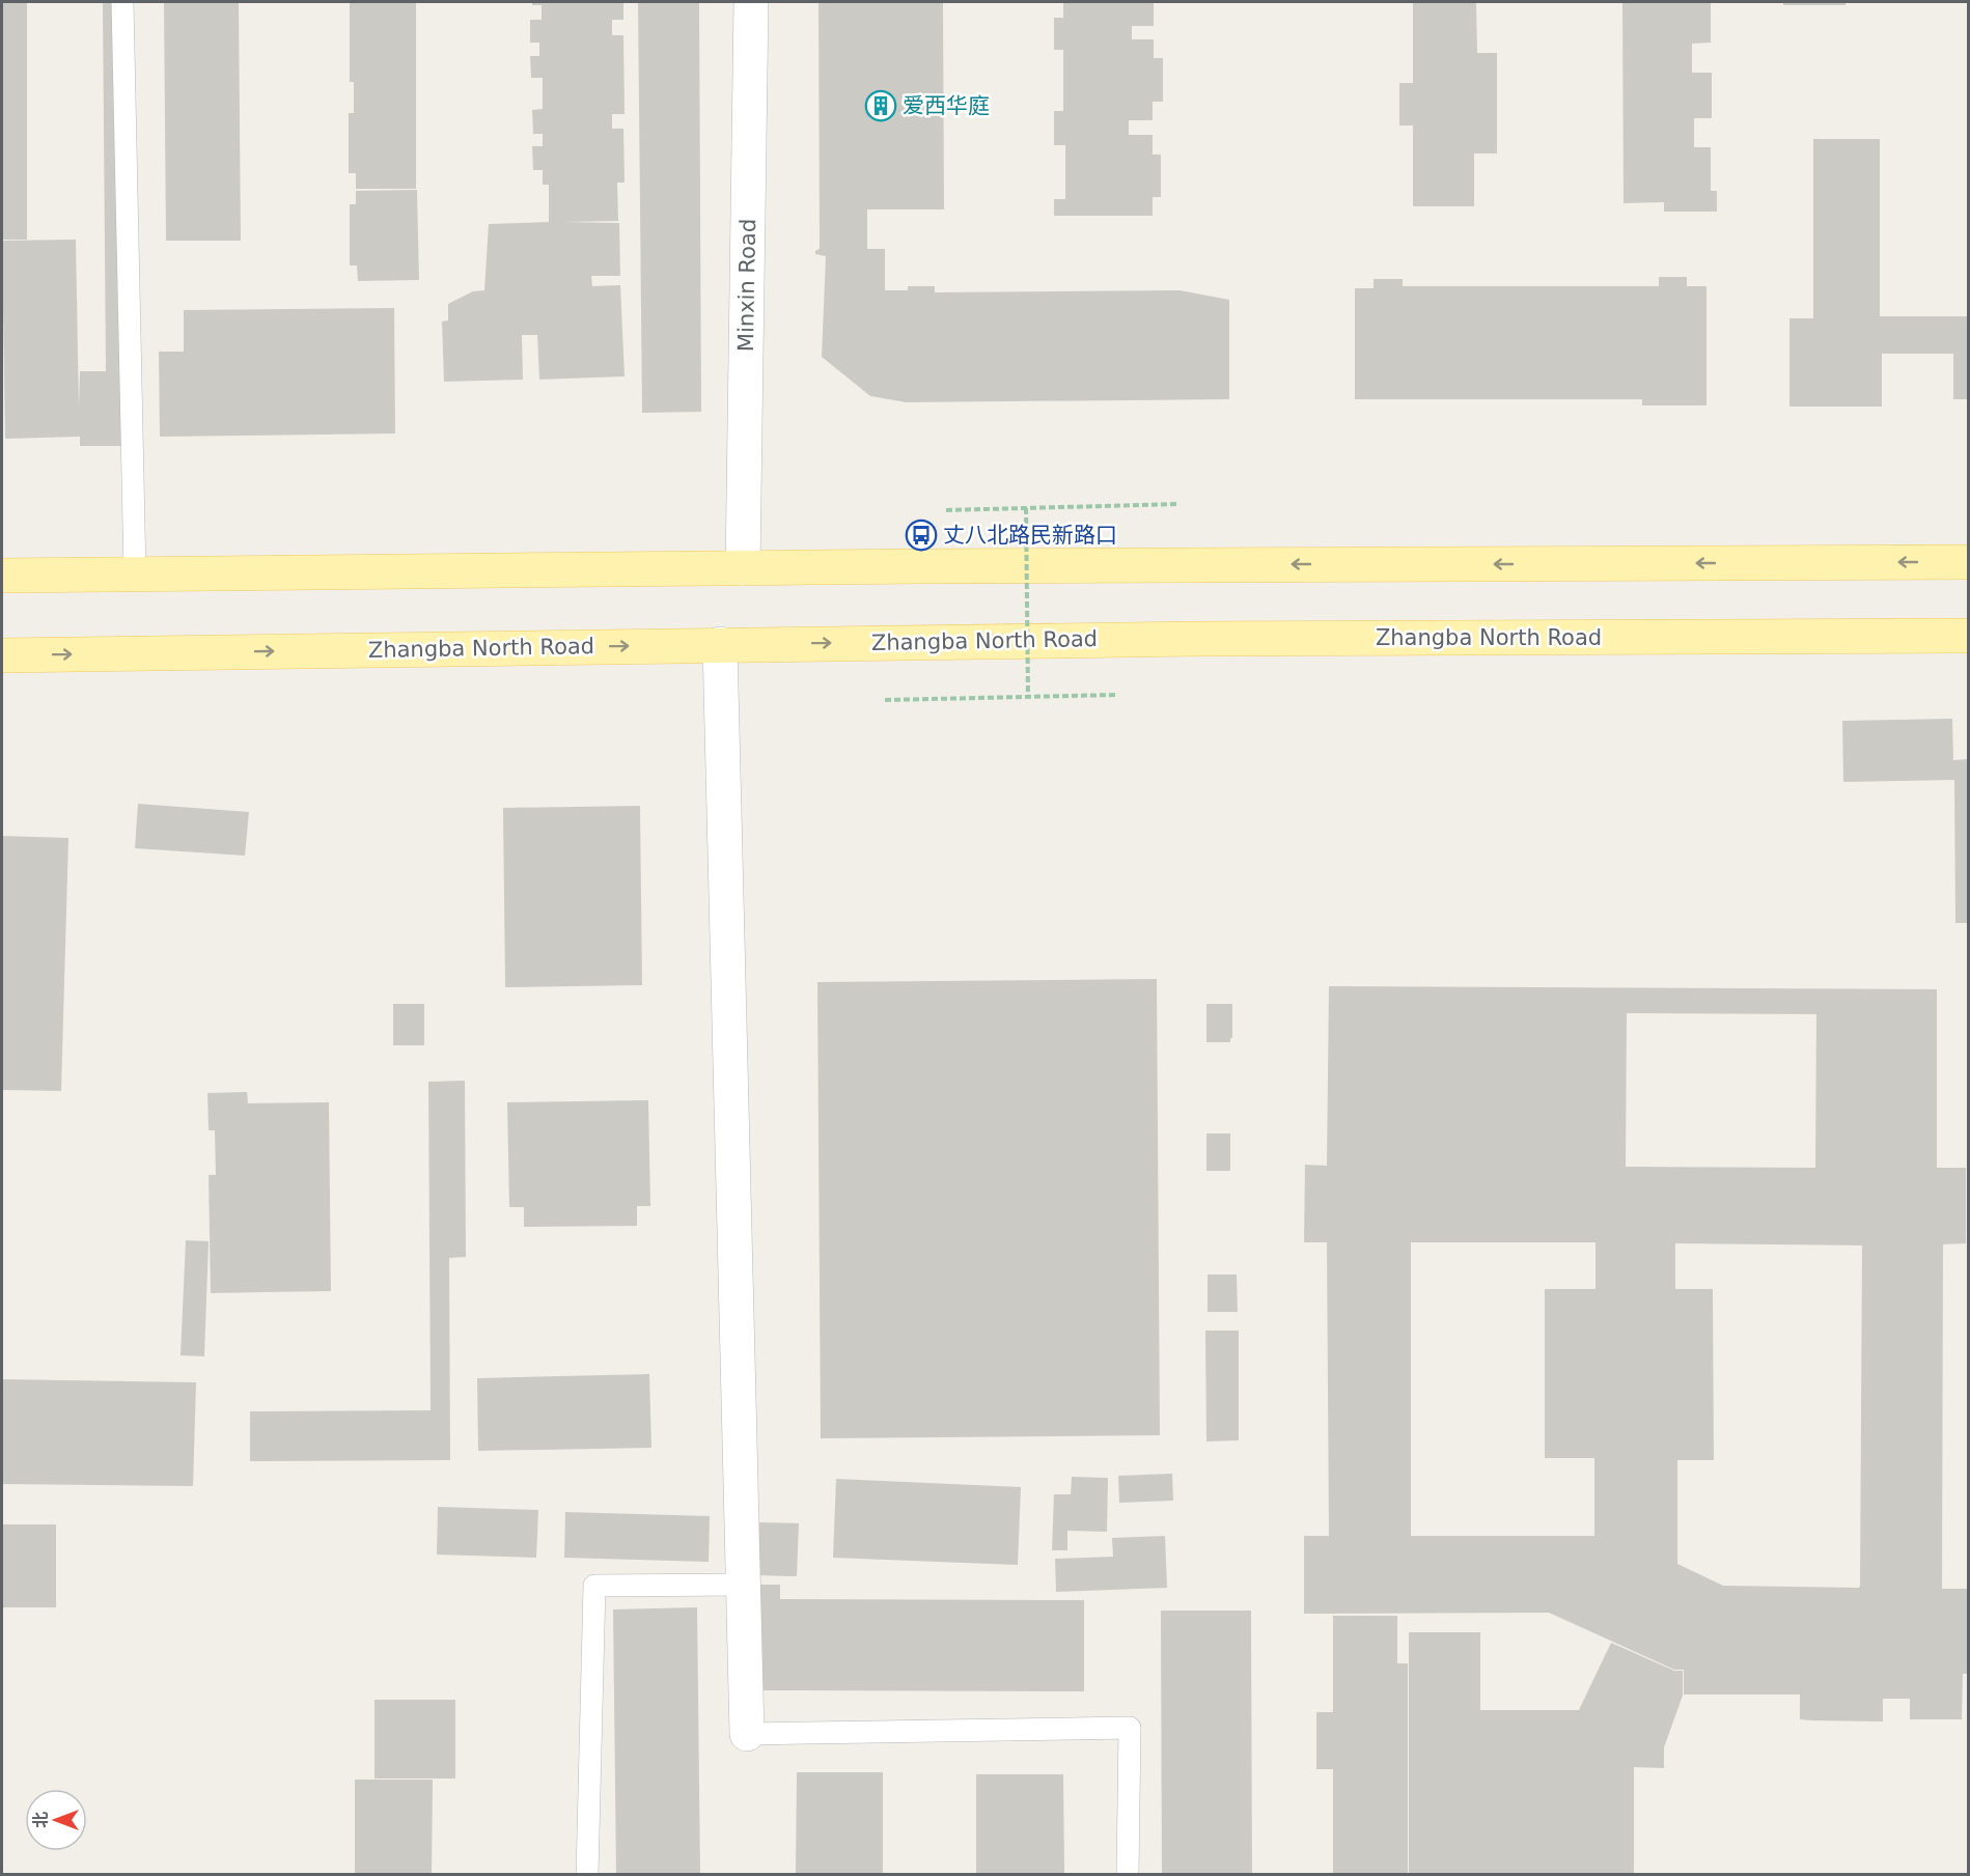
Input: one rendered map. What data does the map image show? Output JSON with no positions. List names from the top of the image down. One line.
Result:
{"streets":{"main road":["Zhangba North Road"],"street":["Minxin Road"]},"places":{"building":["爱西华庭"],"bus stop":["丈八北路民新路口"]},"north":"left"}
